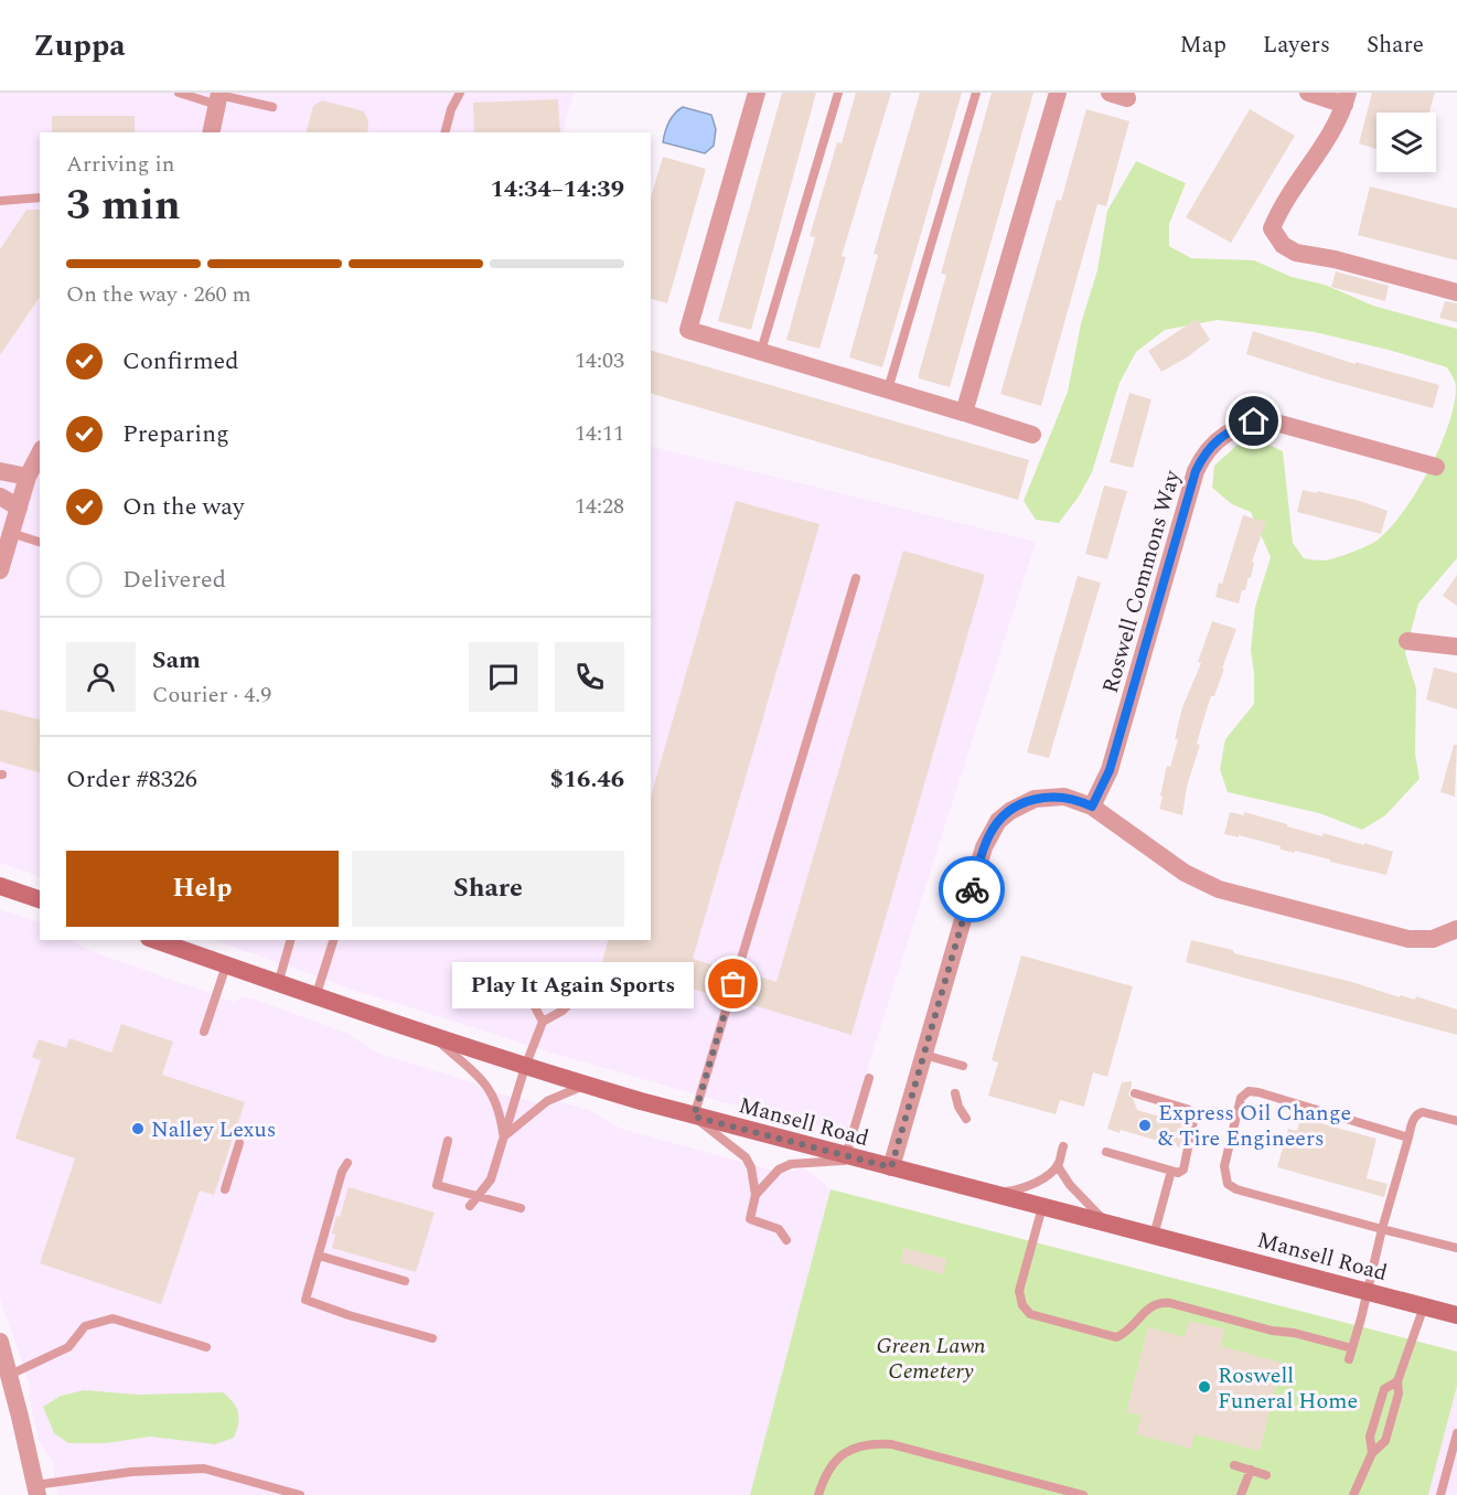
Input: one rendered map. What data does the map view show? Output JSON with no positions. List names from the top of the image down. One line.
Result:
{"streets":{"main road":["Mansell Road"],"street":["Roswell Commons Way"]},"parks":["Green Lawn Cemetery"],"places":["Play It Again Sports","Express Oil Change & Tire Engineers","Nalley Lexus","Roswell Funeral Home"],"page":{"header":"Zuppa","nav":["Map","Layers","Share"],"heading":["3 min","Arriving in","14:34–14:39"],"panel":["Sam","Courier · 4.9","Order #8326","$16.46"],"bar":"On the way · 260 m","list":[["Confirmed","14:03"],["Preparing","14:11"],["On the way","14:28"],"Delivered"],"buttons":["Help","Share"],"bubble":"Play It Again Sports"}}
